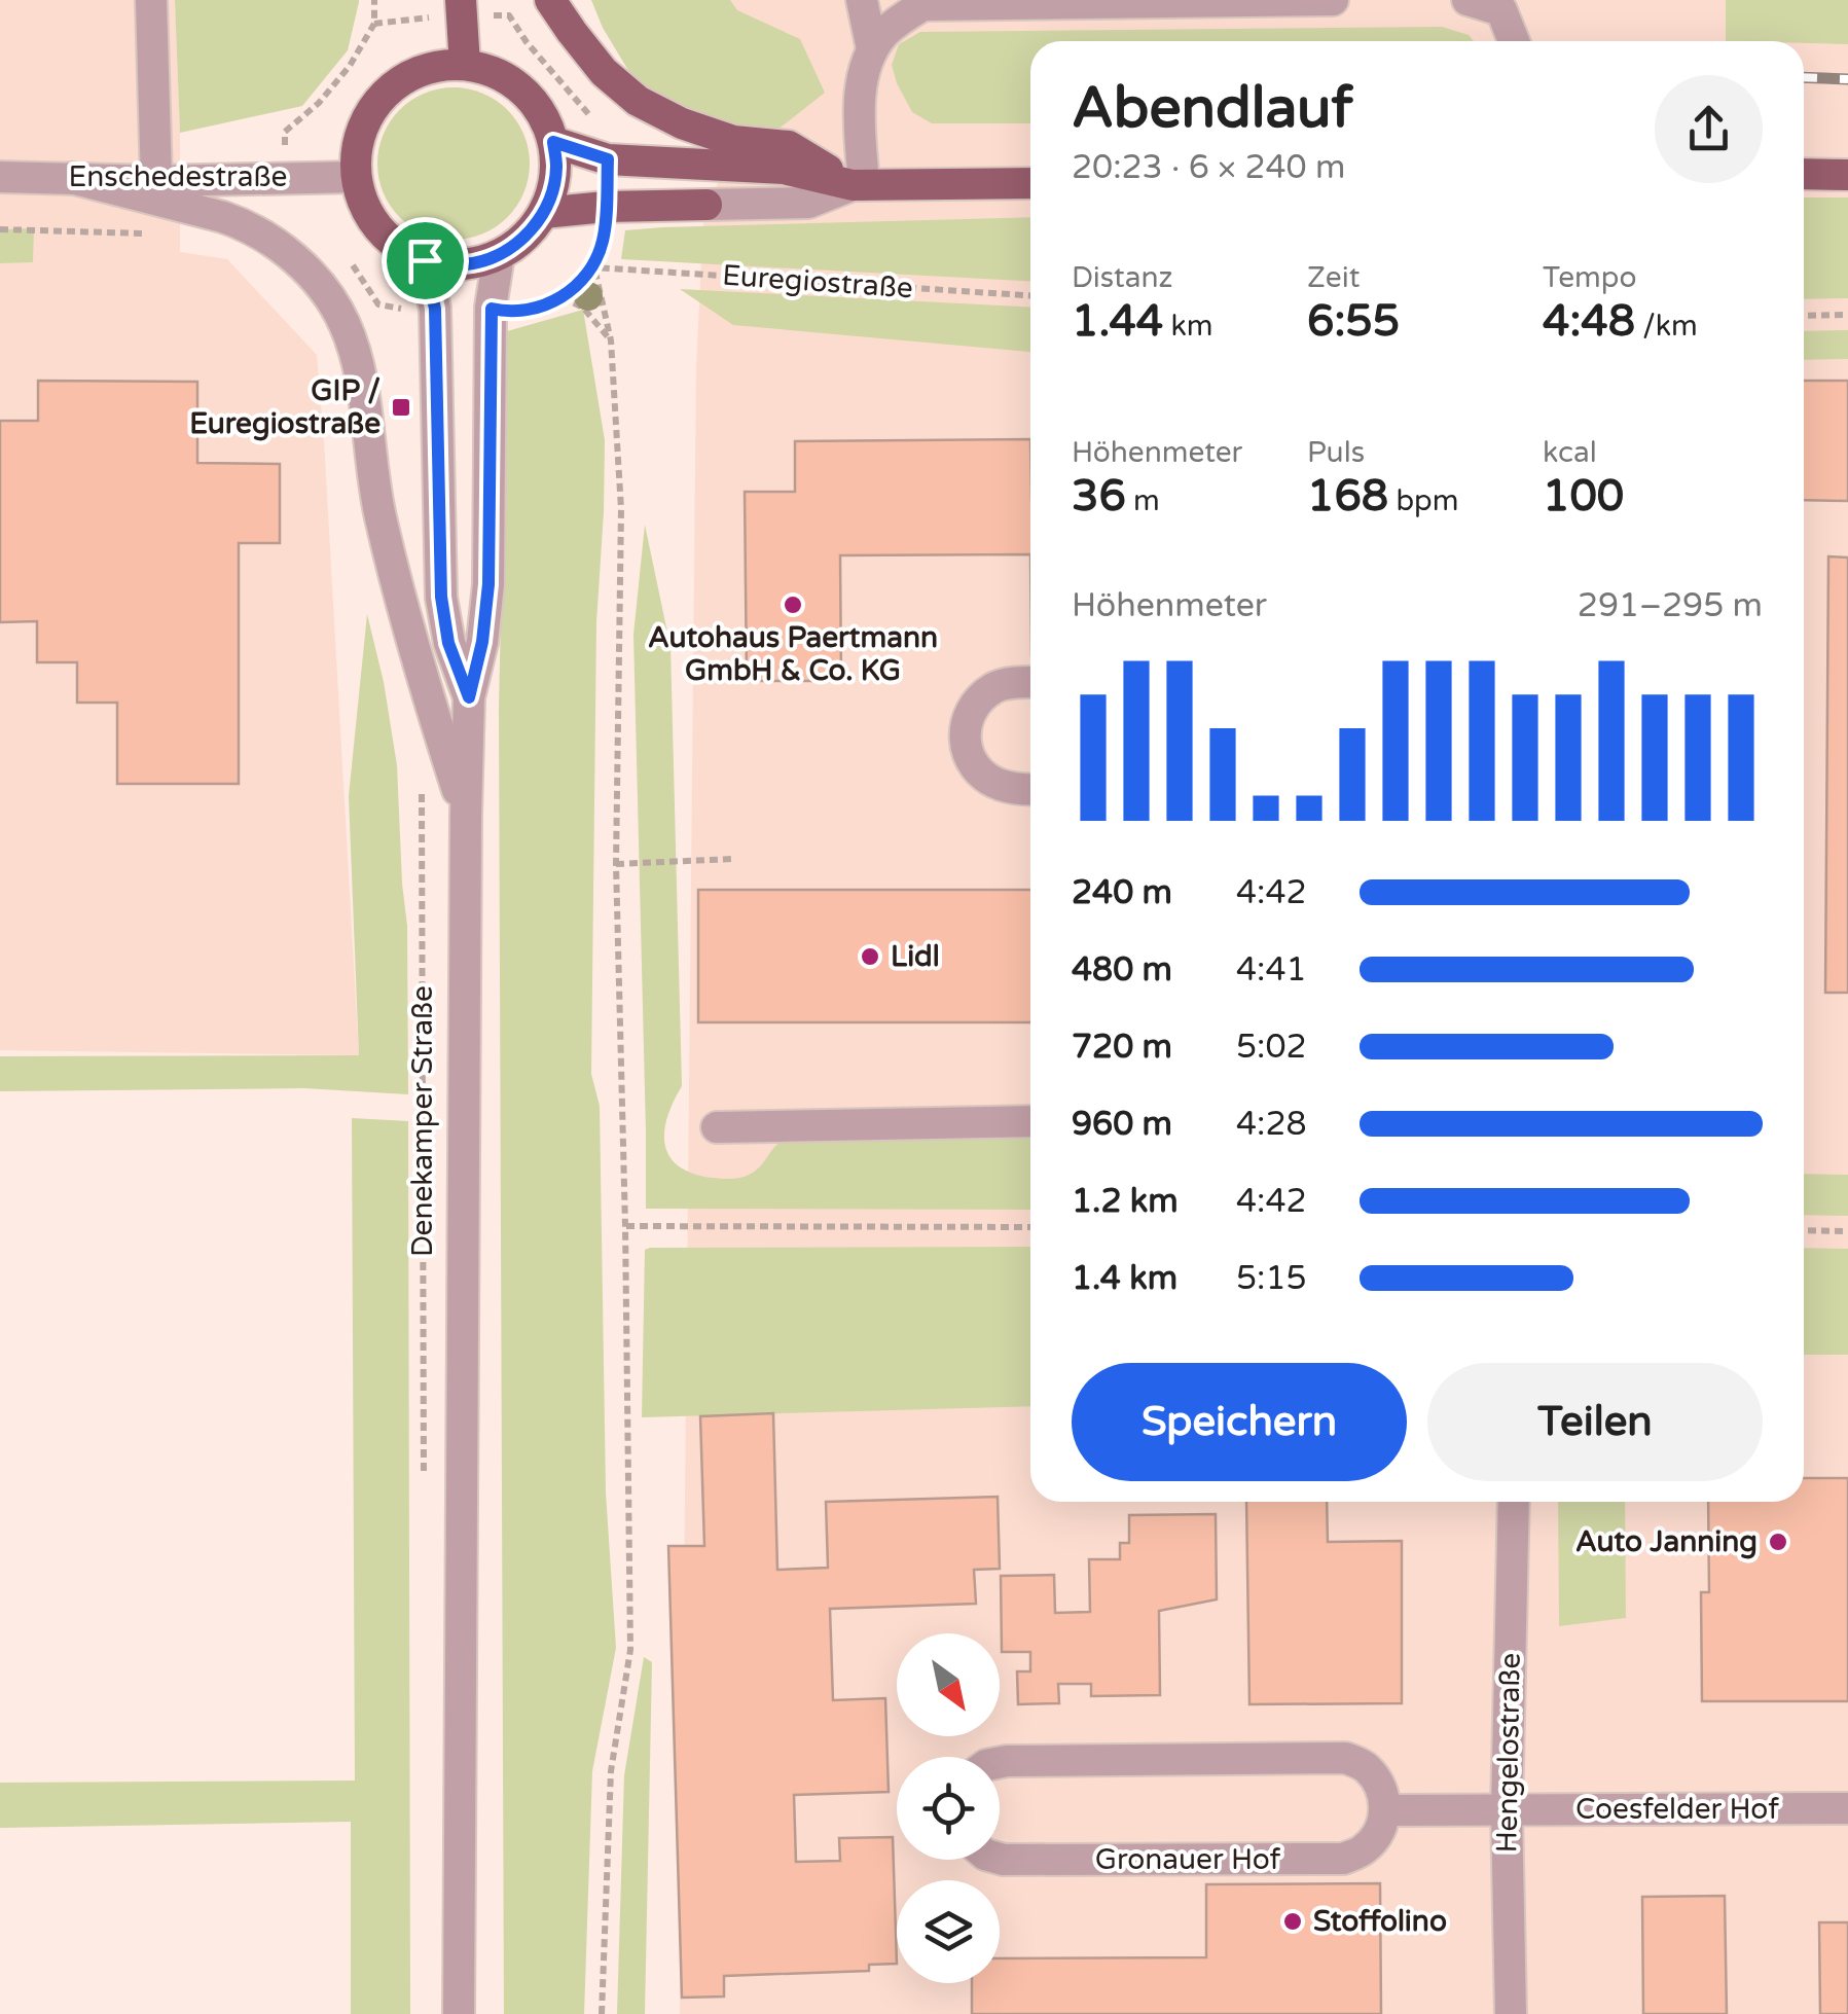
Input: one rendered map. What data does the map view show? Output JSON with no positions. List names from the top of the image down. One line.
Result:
{"streets":{"street":["Enschedestraße","Denekamper Straße","Hengelostraße","Coesfelder Hof","Gronauer Hof"],"path":["Euregiostraße"]},"crossings":[["Enschedestraße","Denekamper Straße"],["Hengelostraße","Coesfelder Hof"]],"places":{"transit":["GIP / Euregiostraße"],"other":["Autohaus Paertmann GmbH & Co. KG","Lidl","Auto Janning","Stoffolino"]},"north":"bottom right","page":{"heading":["Abendlauf","20:23 · 6 × 240 m"],"stats":[["Distanz","1.44 km"],["Zeit","6:55"],["Tempo","4:48 /km"],["Höhenmeter","36 m"],["Puls","168 bpm"],["kcal","100"]],"chart":["Höhenmeter","291–295 m"],"list":[{"name":"240 m","note":"4:42"},{"name":"480 m","note":"4:41"},{"name":"720 m","note":"5:02"},{"name":"960 m","note":"4:28"},{"name":"1.2 km","note":"4:42"},{"name":"1.4 km","note":"5:15"}],"buttons":["Speichern","Teilen"]}}
